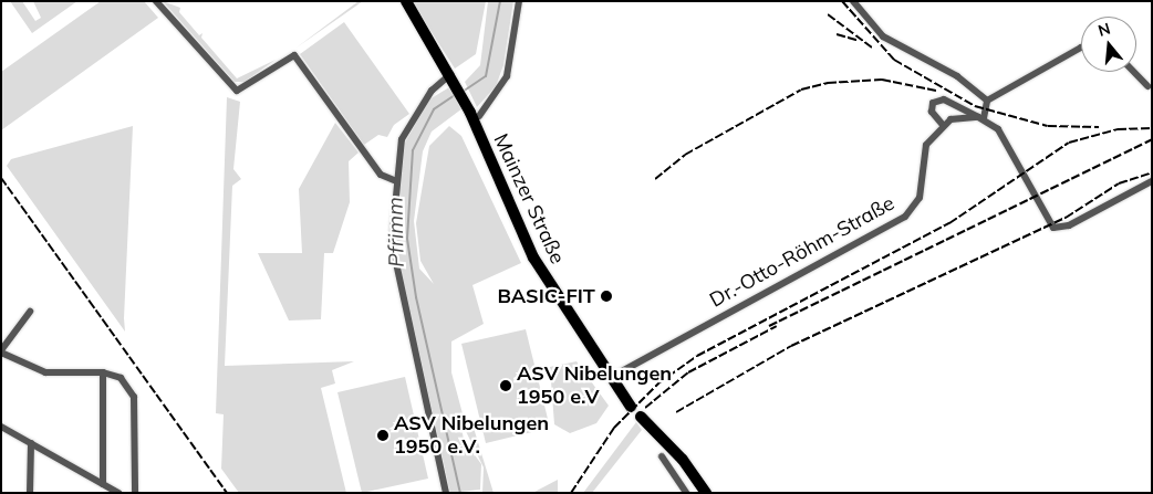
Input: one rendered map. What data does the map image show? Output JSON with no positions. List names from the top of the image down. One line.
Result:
{"streets":{"main road":["Mainzer Straße"],"street":["Dr.-Otto-Röhm-Straße"]},"crossings":[["Mainzer Straße","Dr.-Otto-Röhm-Straße"]],"water":["Pfrimm"],"places":["BASIC-FIT","ASV Nibelungen 1950 e.V","ASV Nibelungen 1950 e.V."],"north":"top"}
